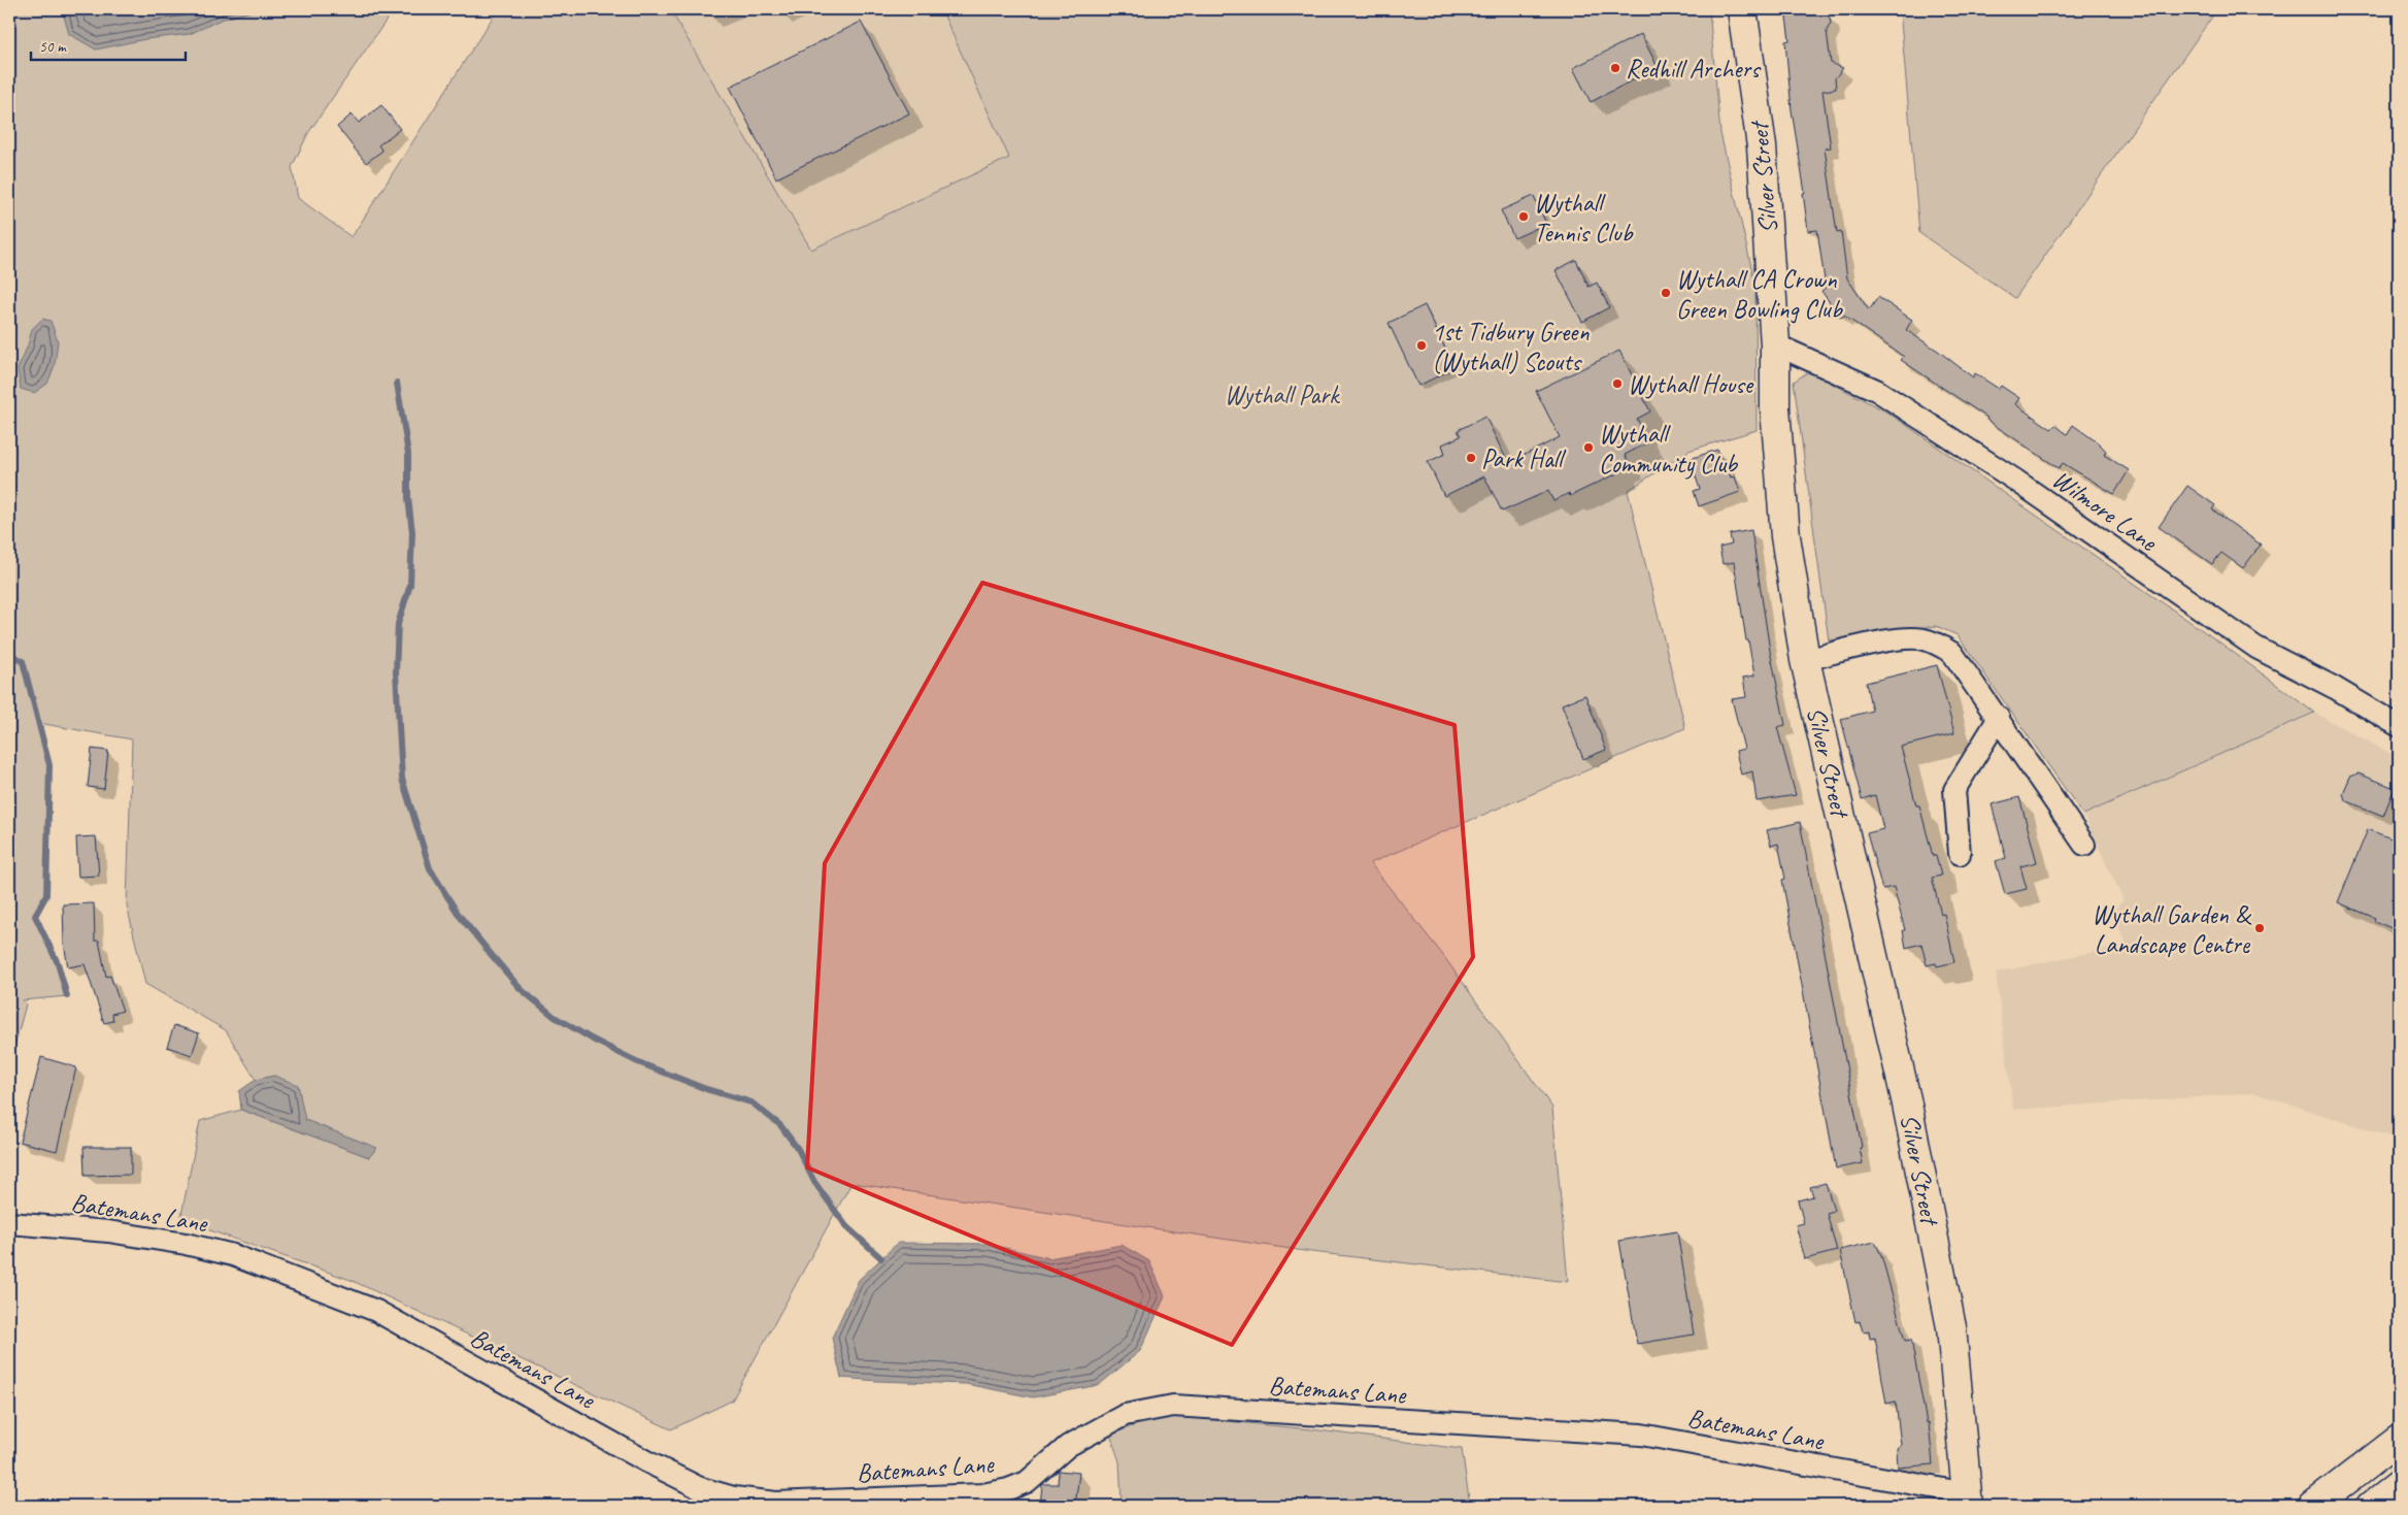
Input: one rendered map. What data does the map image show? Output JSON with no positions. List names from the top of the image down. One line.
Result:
{"streets":{"main road":["Silver Street"],"street":["Wilmore Lane","Batemans Lane"]},"crossings":[["Silver Street","Wilmore Lane"],["Silver Street","Batemans Lane"]],"parks":["Wythall Park"],"places":["Redhill Archers","Wythall Tennis Club","Wythall CA Crown Green Bowling Club","1st Tidbury Green (Wythall) Scouts","Wythall House","Wythall Community Club","Park Hall","Wythall Garden & Landscape Centre"],"scale_bar":"50 m"}
